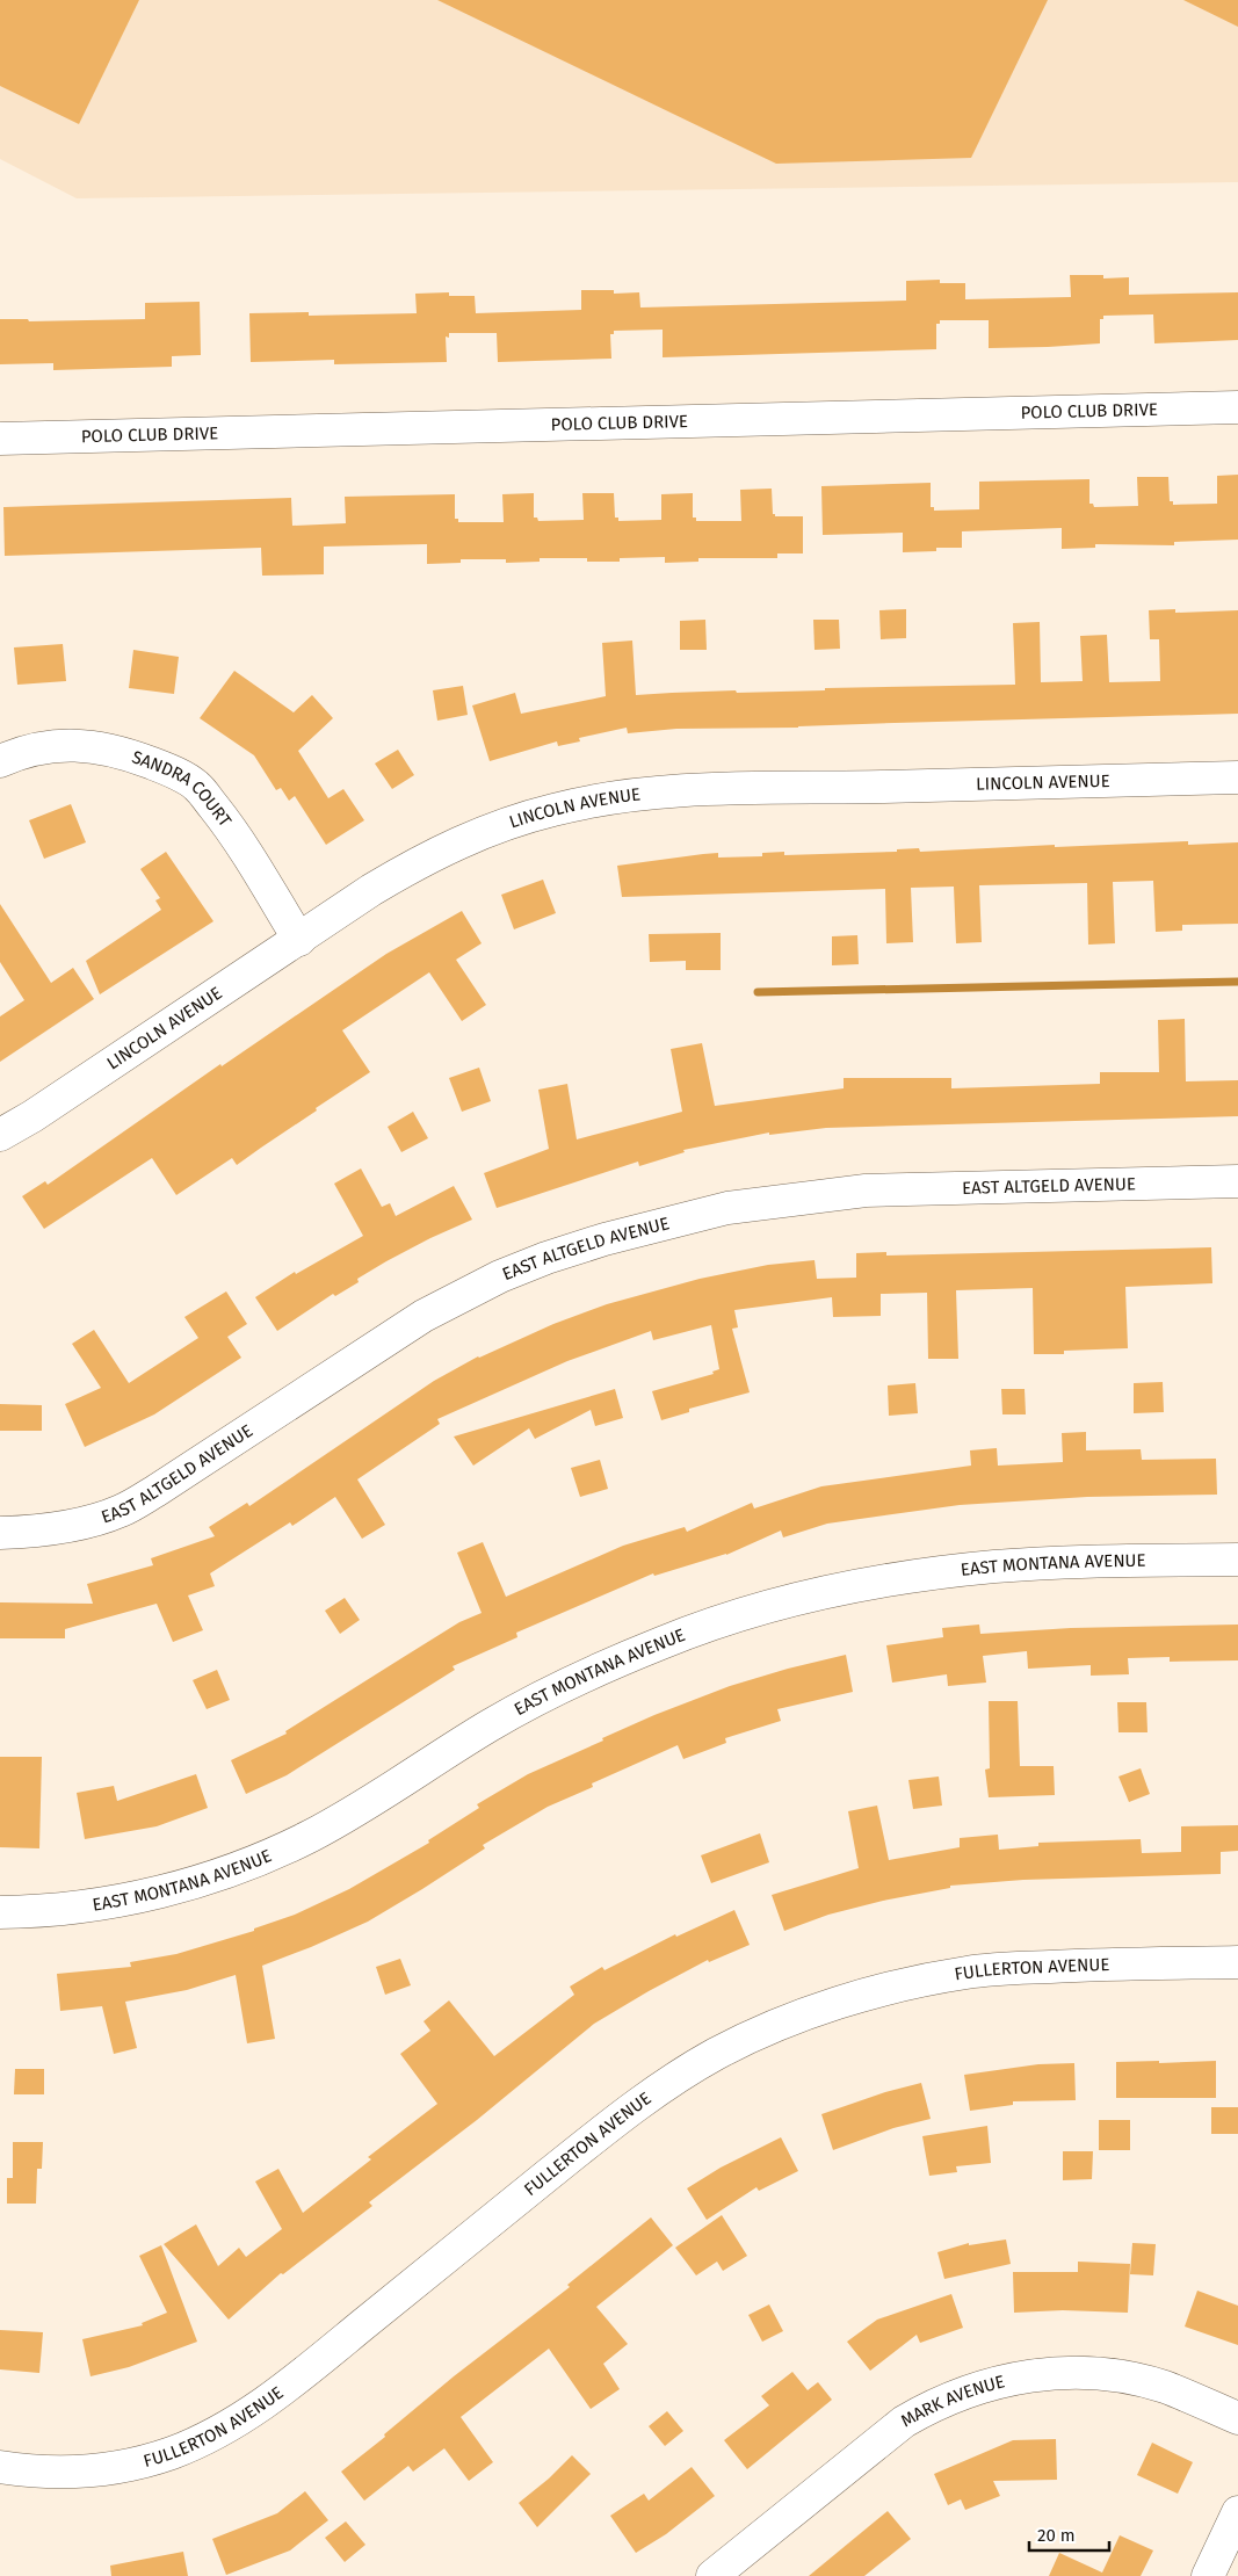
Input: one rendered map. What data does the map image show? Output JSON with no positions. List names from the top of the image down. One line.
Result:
{"streets":{"street":["POLO CLUB DRIVE","LINCOLN AVENUE","SANDRA COURT","EAST ALTGELD AVENUE","EAST MONTANA AVENUE","FULLERTON AVENUE","MARK AVENUE"]},"crossings":[["LINCOLN AVENUE","SANDRA COURT"]],"scale_bar":"20 m"}
